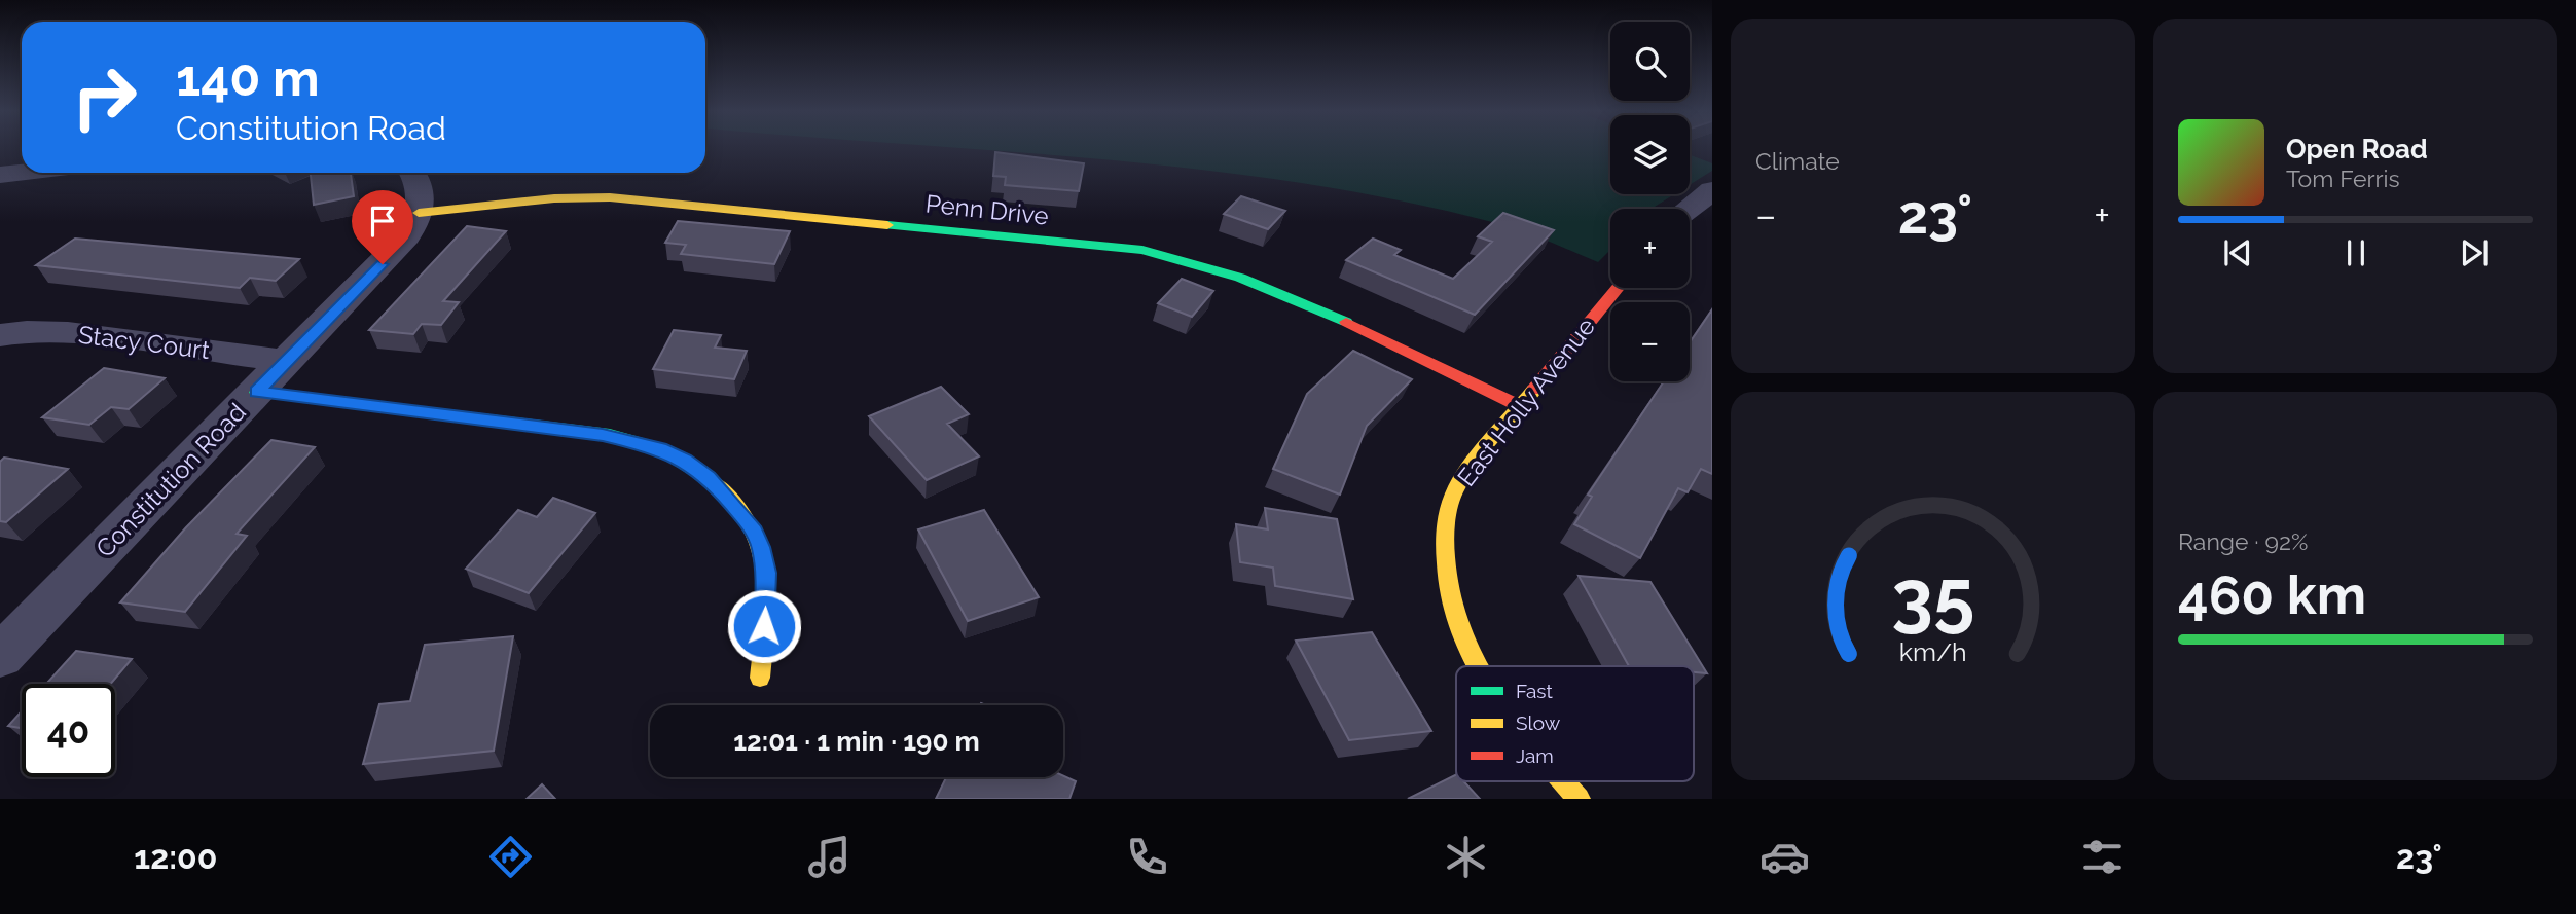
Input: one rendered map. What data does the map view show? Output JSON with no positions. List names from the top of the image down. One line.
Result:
{"streets":{"street":["Penn Drive","Stacy Court","East Holly Avenue","Constitution Road"]},"crossings":[["Penn Drive","East Holly Avenue"],["Penn Drive","Constitution Road"],["Stacy Court","Constitution Road"]],"legend":["Fast","Slow","Jam"],"page":{"tile":["Climate",["Range · 92%","460 km"]],"map_buttons":["+","−"],"turn":["140 m","Constitution Road"],"song":["Open Road","Tom Ferris"],"heat":["−","23°","+"],"limit":"40","trip":"12:01 · 1 min · 190 m","tabs":["12:00","23°"],"gauge":["35","km/h"]}}
